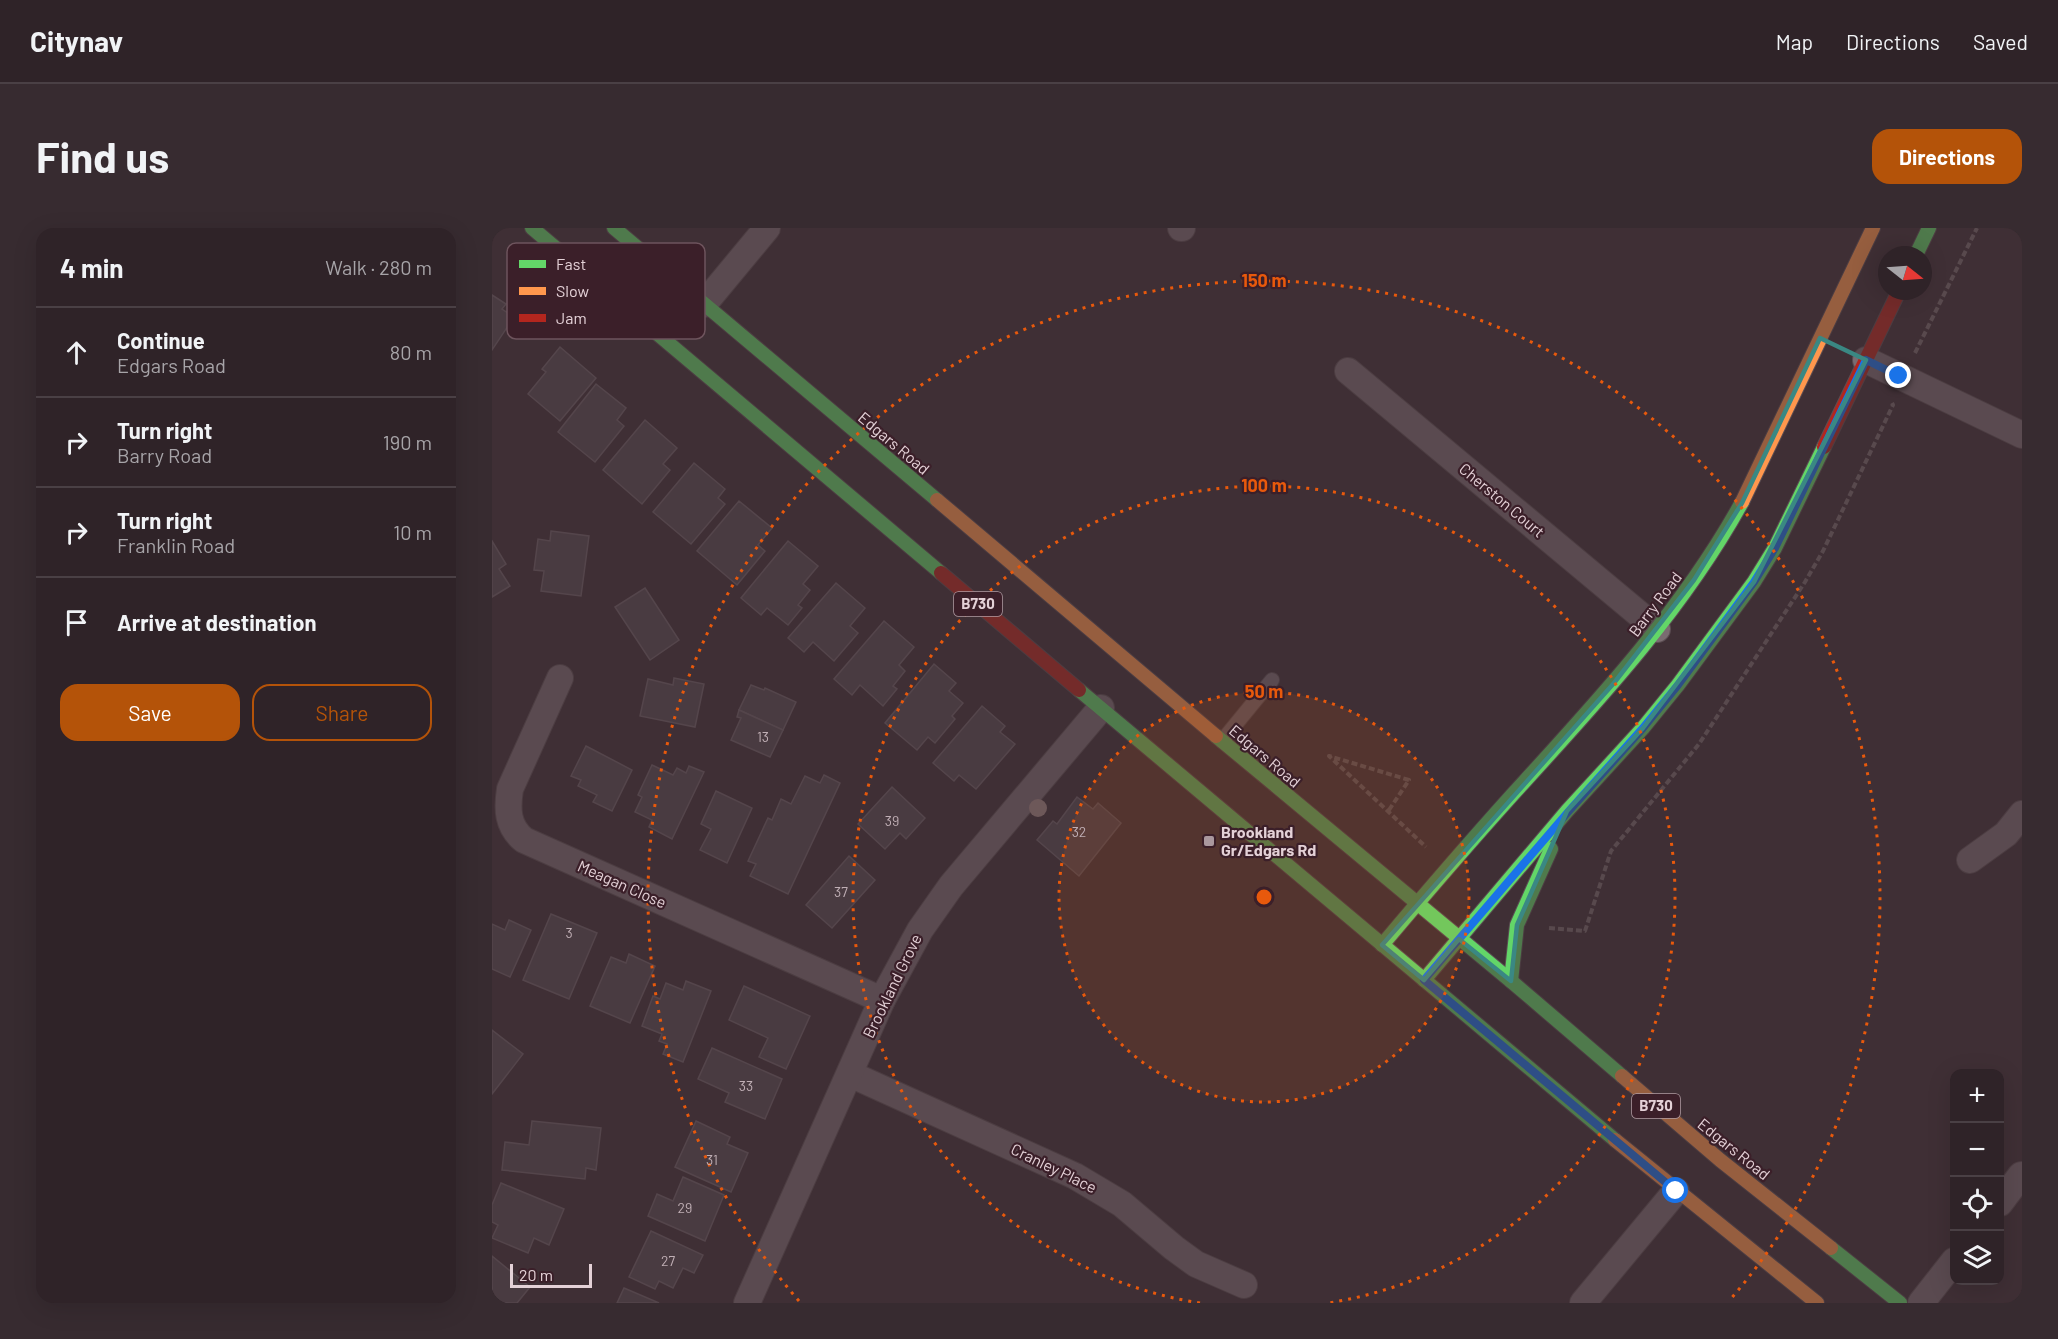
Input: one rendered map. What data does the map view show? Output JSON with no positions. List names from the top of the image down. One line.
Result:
{"streets":{"main road":["Edgars Road","B730","Barry Road"],"street":["Cherston Court","Meagan Close","Brookland Grove","Cranley Place"]},"crossings":[["Edgars Road","Barry Road"],["Cherston Court","Barry Road"],["B730","Barry Road"],["B730","Brookland Grove"],["Meagan Close","Brookland Grove"],["Brookland Grove","Cranley Place"]],"places":{"transit":["Brookland Gr/Edgars Rd"]},"house_numbers":["13","39","32","37","3","33","31","29","27"],"legend":["Fast","Slow","Jam"],"scale_bar":"20 m","north":"right","page":{"header":"Citynav","nav":["Map","Directions","Saved"],"buttons":["Directions",["Save","Share"]],"title":"Find us","heading":["4 min","Walk · 280 m"],"list":[["Continue","Edgars Road","80 m"],["Turn right","Barry Road","190 m"],["Turn right","Franklin Road","10 m"],"Arrive at destination"],"map_buttons":["+","−"],"scale":"20 m"},"rings":["150 m","100 m","50 m"]}
